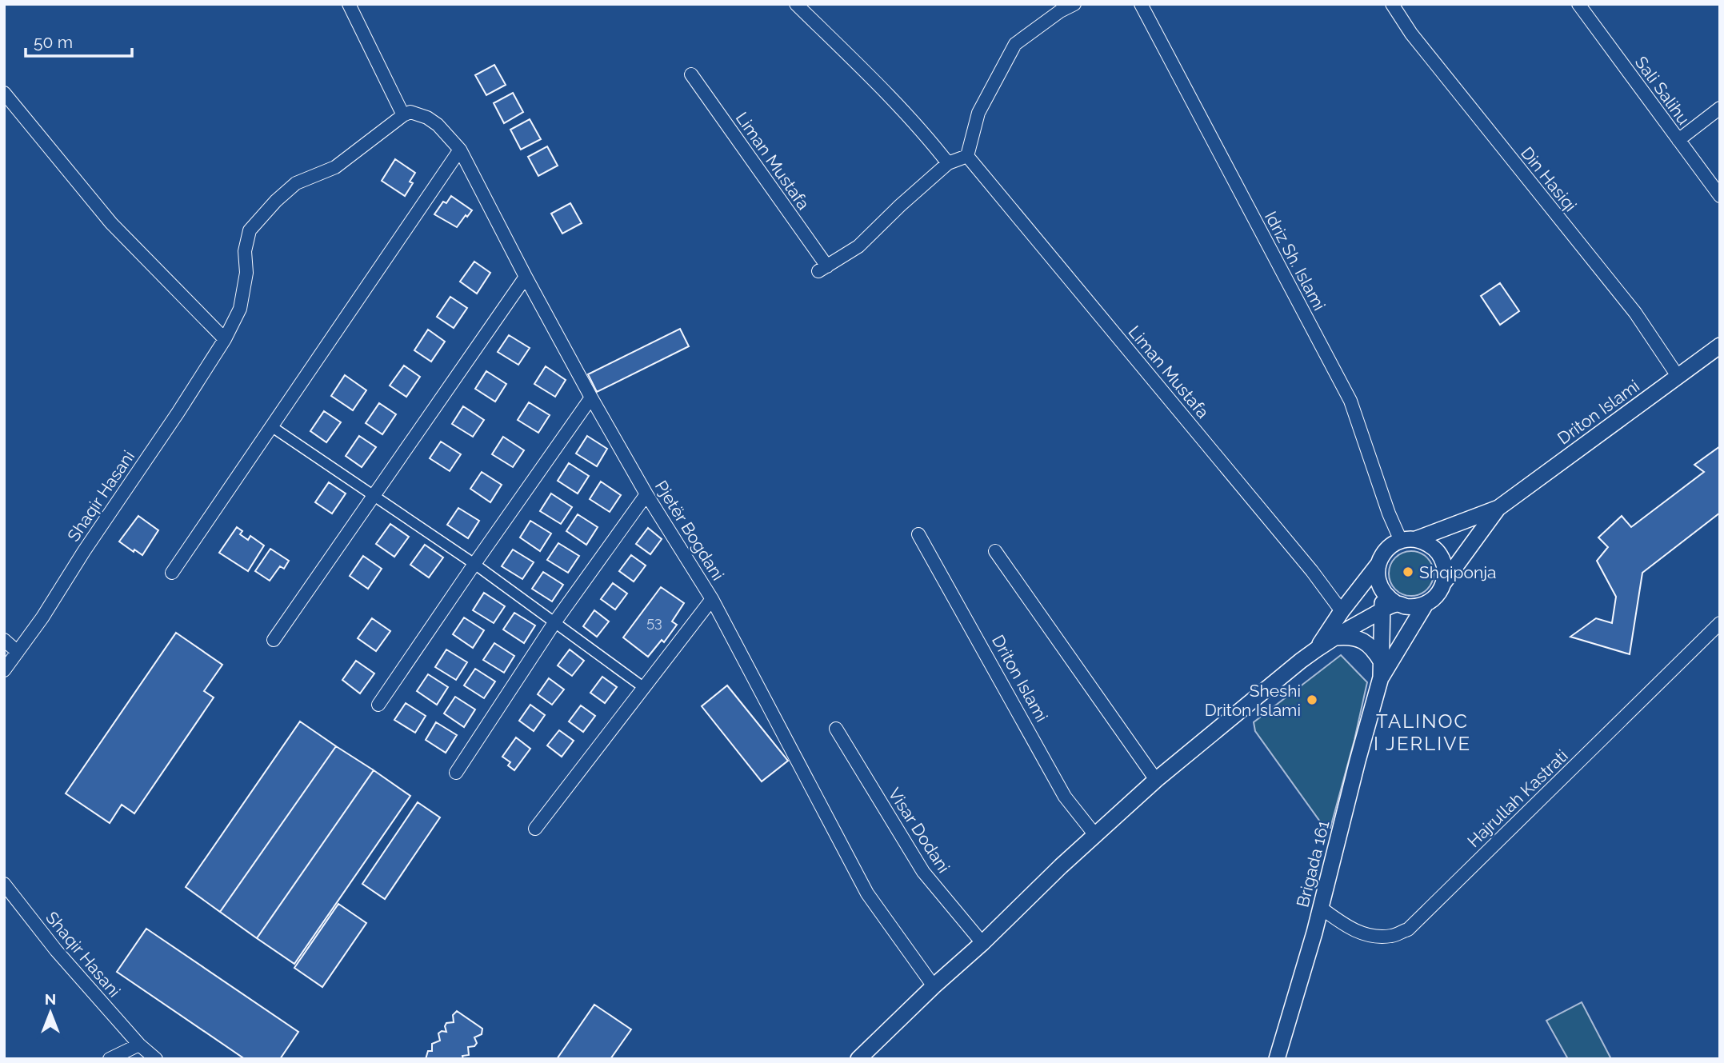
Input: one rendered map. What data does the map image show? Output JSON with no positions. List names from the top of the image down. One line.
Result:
{"streets":{"street":["Sali Salihu","Liman Mustafa","Din Hasiqi","Idriz Sh. Islami","Driton Islami","Shaqir Hasani","Pjetër Bogdani","Hajrullah Kastrati","Visar Dodani","Brigada 161"]},"crossings":[["Liman Mustafa","Driton Islami"],["Din Hasiqi","Driton Islami"],["Idriz Sh. Islami","Driton Islami"],["Idriz Sh. Islami","Brigada 161"],["Driton Islami","Pjetër Bogdani"],["Driton Islami","Visar Dodani"],["Driton Islami","Brigada 161"],["Shaqir Hasani","Pjetër Bogdani"],["Hajrullah Kastrati","Brigada 161"]],"districts":["TALINOC I JERLIVE"],"places":["Shqiponja","Sheshi Driton Islami"],"house_numbers":["53"],"scale_bar":"50 m","north":"top"}
